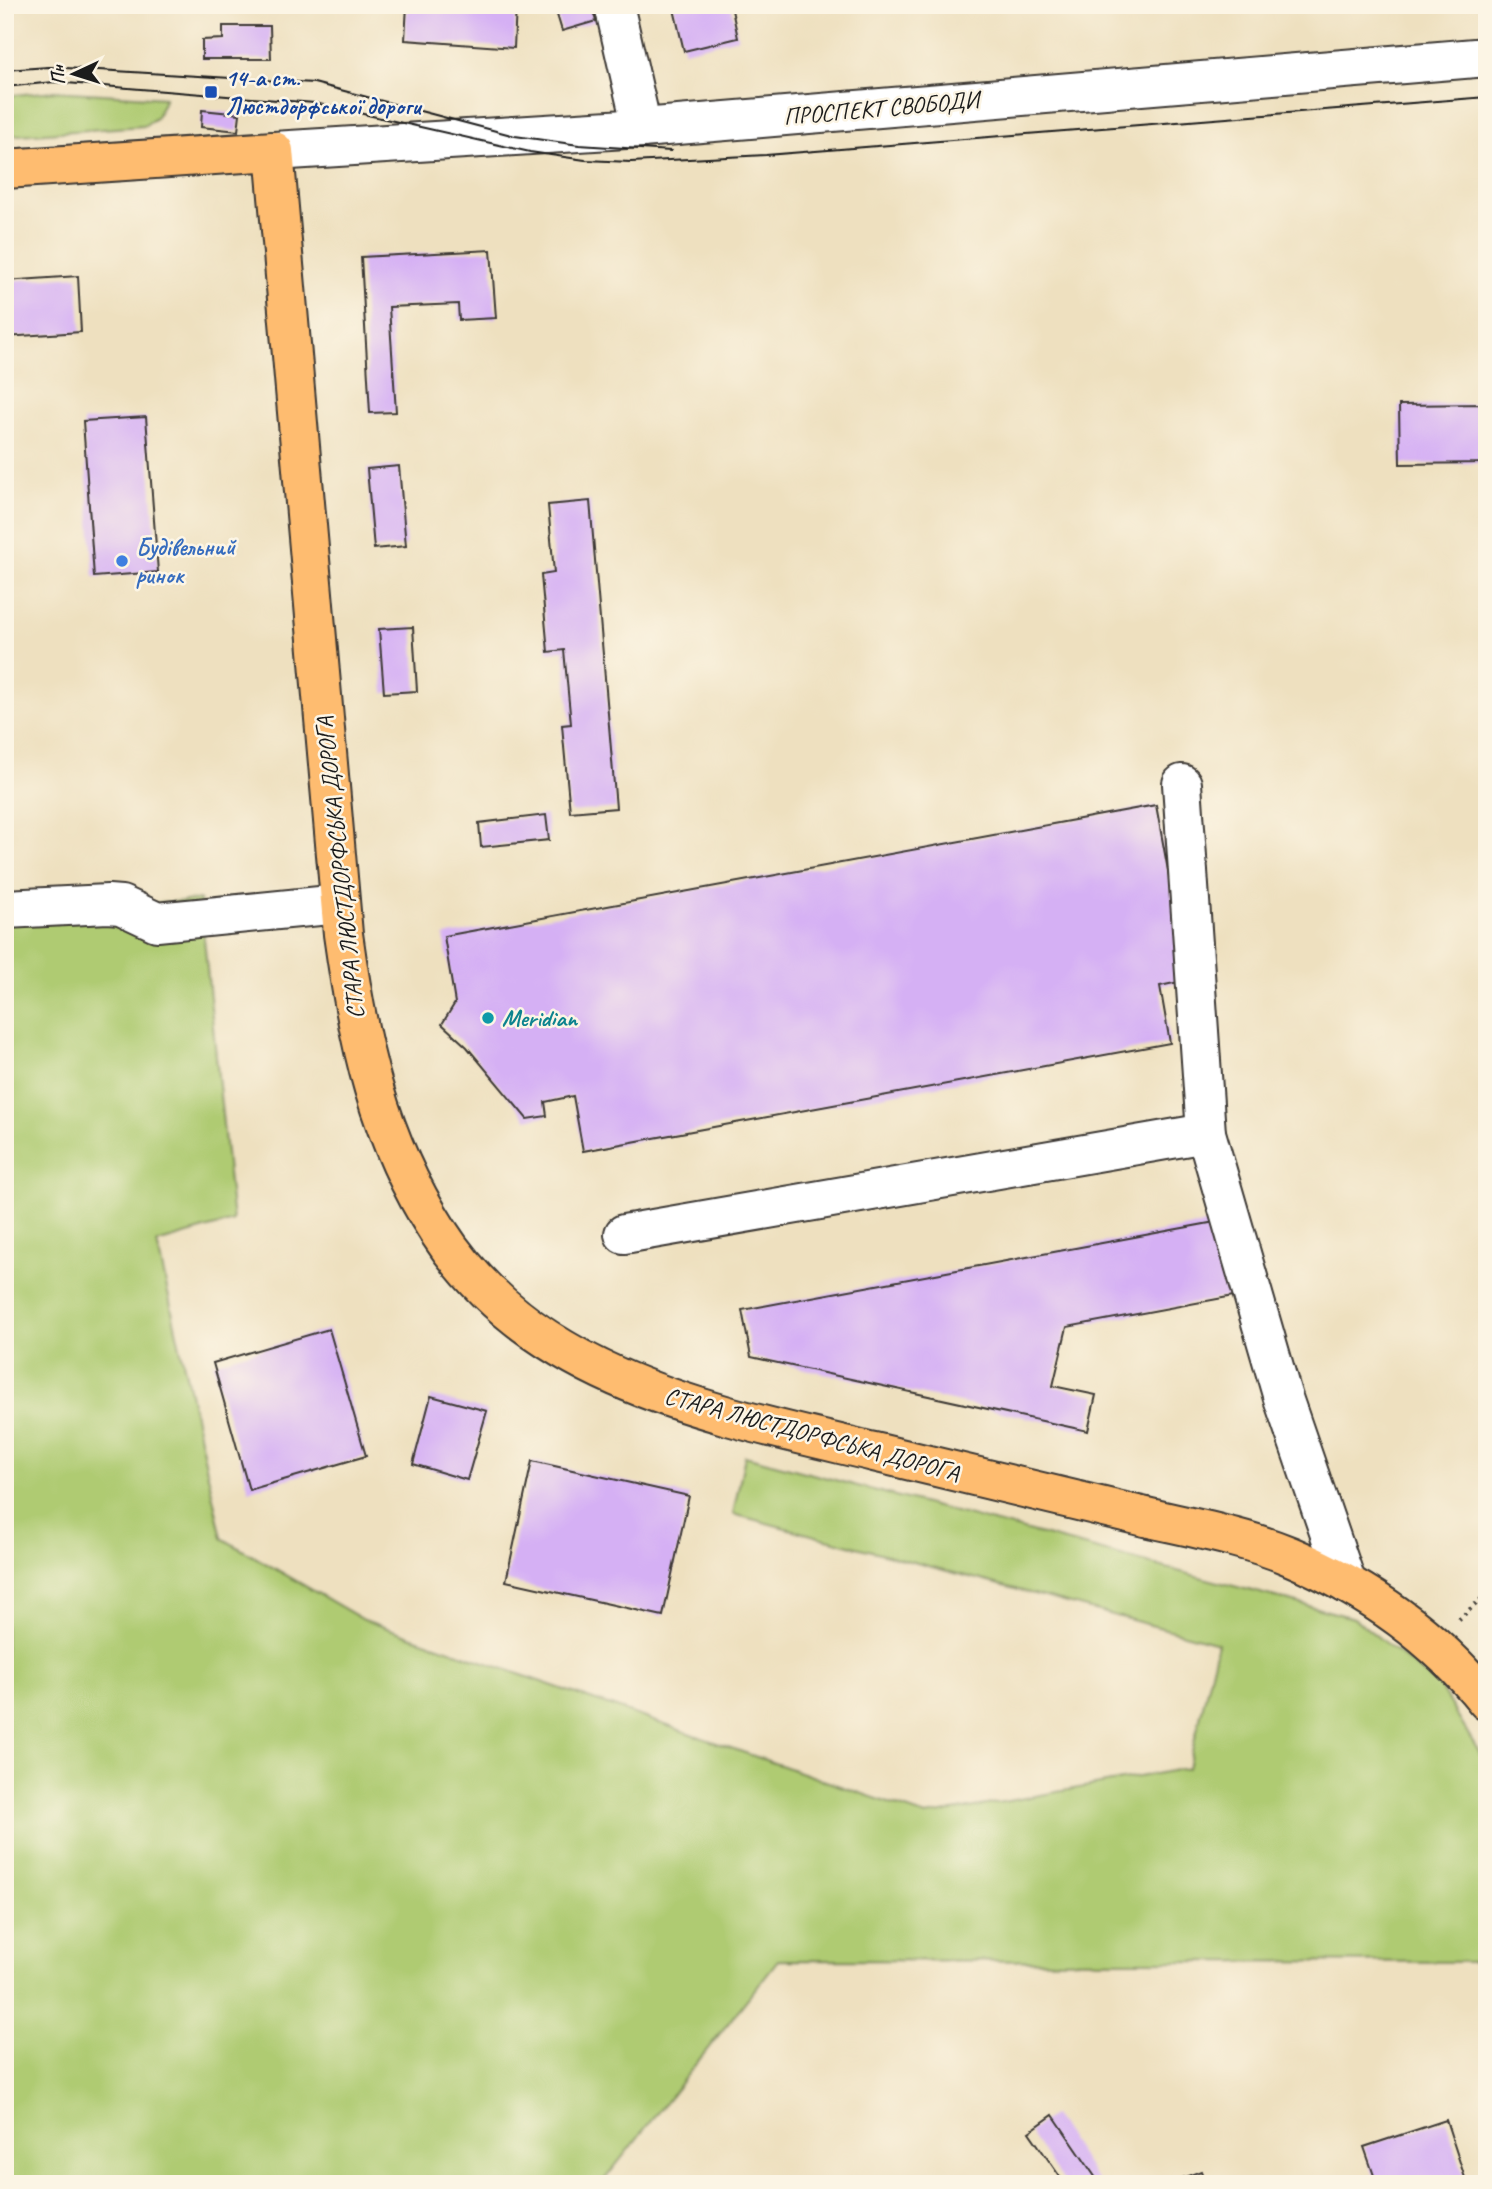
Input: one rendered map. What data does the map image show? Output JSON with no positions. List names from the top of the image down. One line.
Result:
{"streets":{"main road":["СТАРА ЛЮСТДОРФСЬКА ДОРОГА"],"street":["ПРОСПЕКТ СВОБОДИ"]},"crossings":[["ПРОСПЕКТ СВОБОДИ","СТАРА ЛЮСТДОРФСЬКА ДОРОГА"]],"places":{"transit":["14-а ст. Люстдорфської дороги"],"other":["Будівельний ринок","Meridian"]},"north":"left"}
